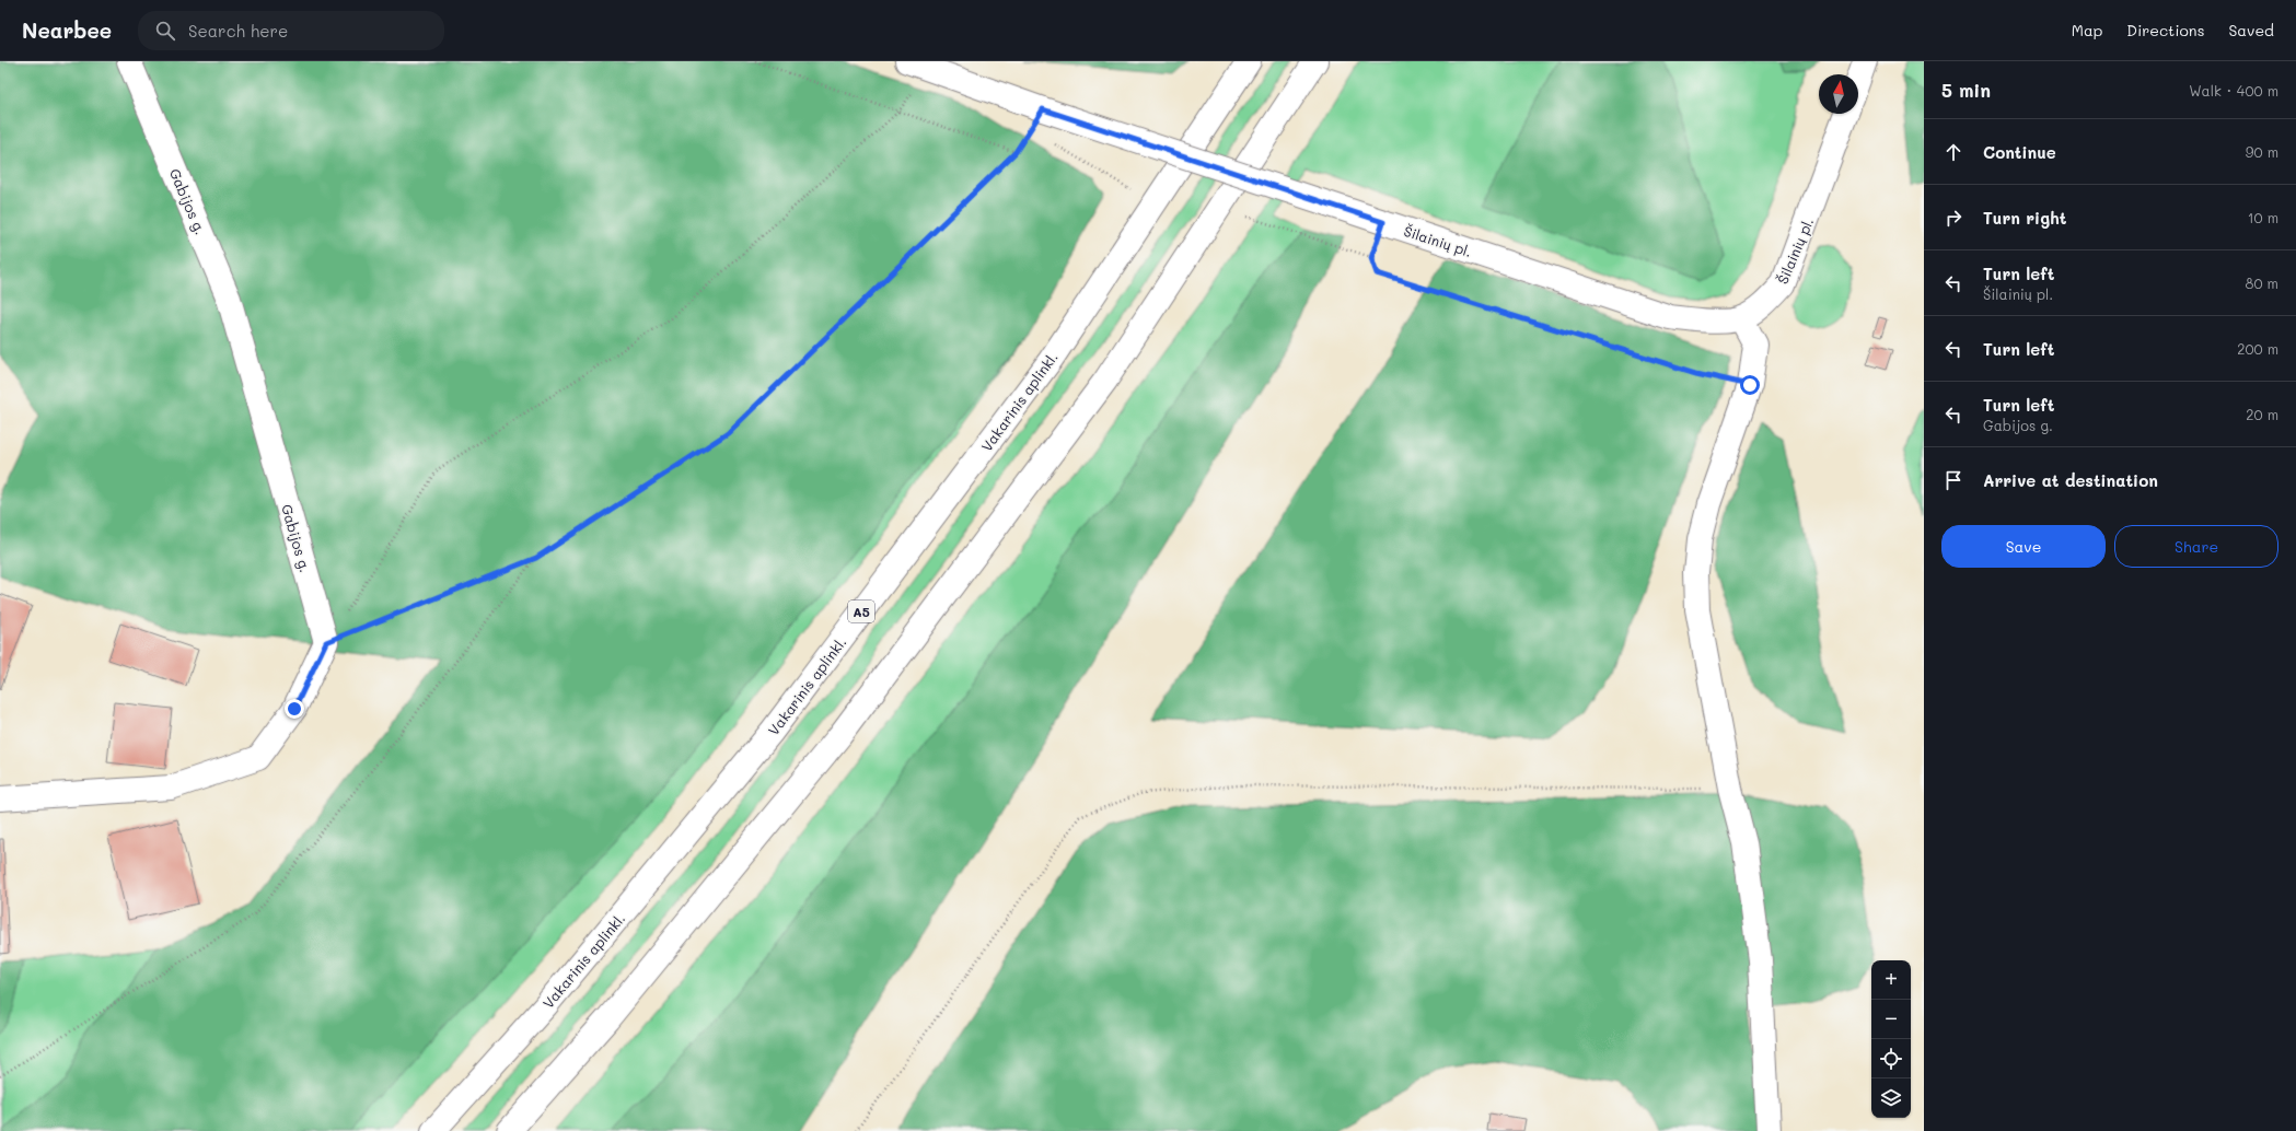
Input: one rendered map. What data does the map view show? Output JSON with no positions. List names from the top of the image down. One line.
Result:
{"streets":{"main road":["Gabijos g.","Šilainių pl.","Vakarinis aplinkl.","A5"]},"north":"top","page":{"header":"Nearbee","search":"Search here","nav":["Map","Directions","Saved"],"heading":["5 min","Walk · 400 m"],"list":[["Continue","90 m"],["Turn right","10 m"],["Turn left","Šilainių pl.","80 m"],["Turn left","200 m"],["Turn left","Gabijos g.","20 m"],"Arrive at destination"],"buttons":["Save","Share"],"map_buttons":["+","−"]}}
